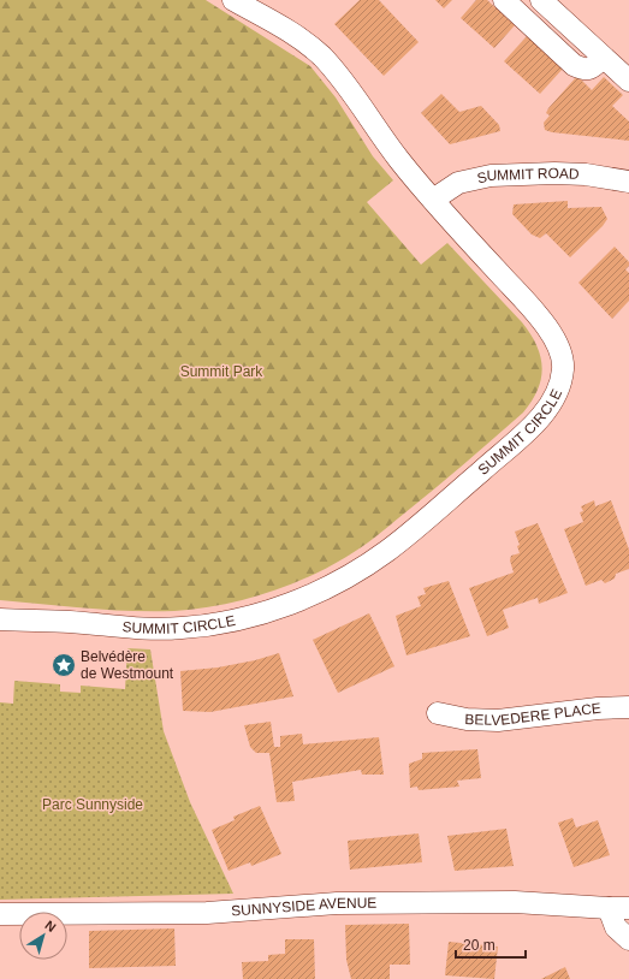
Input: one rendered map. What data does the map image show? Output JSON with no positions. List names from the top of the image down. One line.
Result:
{"streets":{"street":["SUMMIT ROAD","SUMMIT CIRCLE","BELVEDERE PLACE","SUNNYSIDE AVENUE"]},"crossings":[["SUMMIT ROAD","SUMMIT CIRCLE"]],"parks":["Summit Park","Parc Sunnyside"],"places":{"place":["Belvédère de Westmount"]},"scale_bar":"20 m","north":"top right"}
